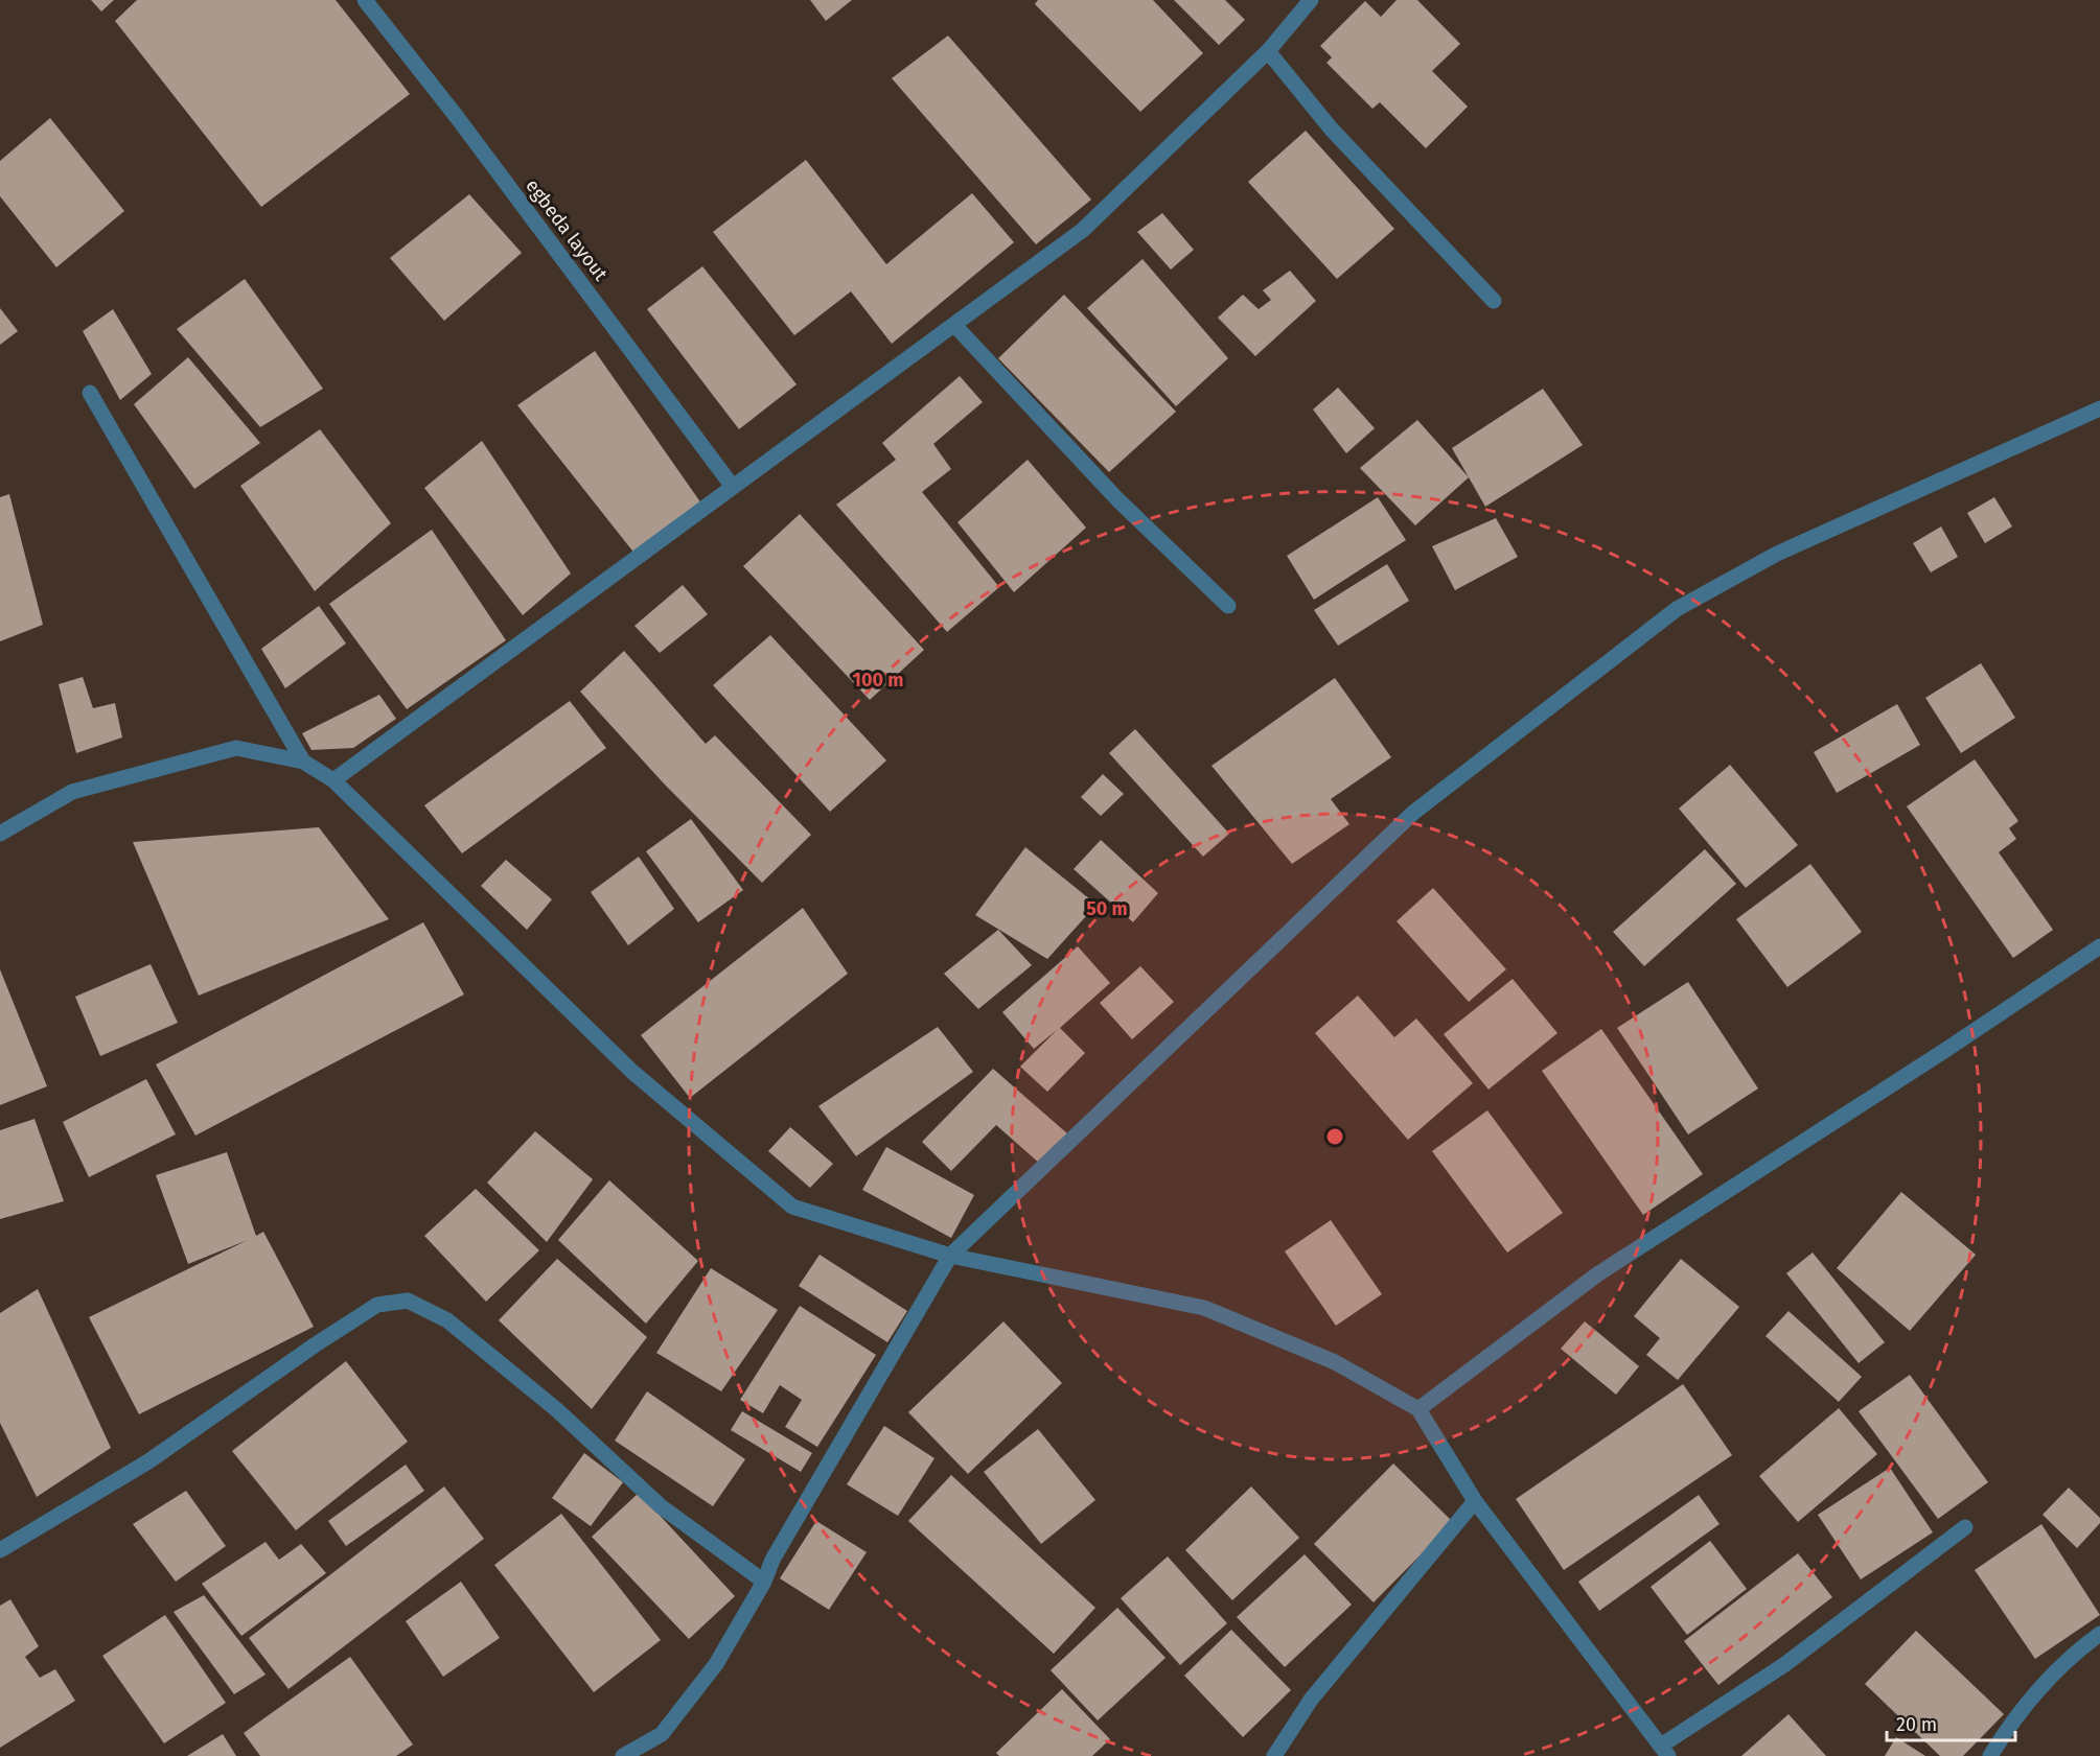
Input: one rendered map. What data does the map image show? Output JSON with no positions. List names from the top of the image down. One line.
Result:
{"streets":{"street":["egbeda layout"]},"scale_bar":"20 m","rings":["100 m","50 m"]}
